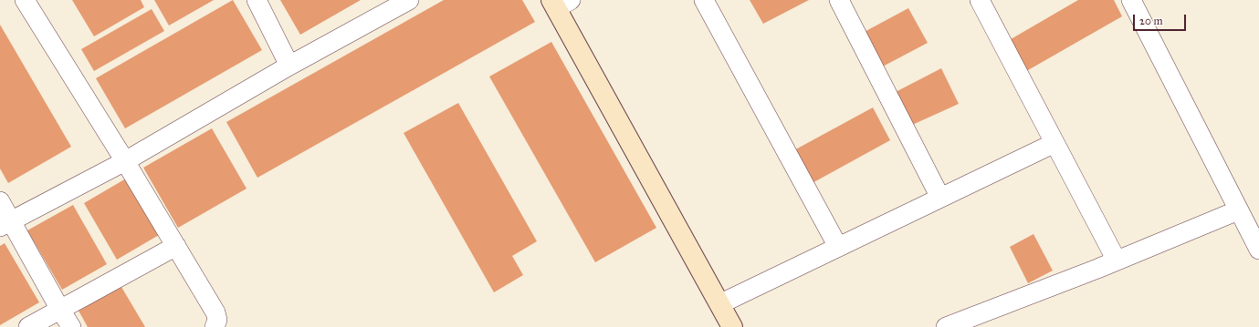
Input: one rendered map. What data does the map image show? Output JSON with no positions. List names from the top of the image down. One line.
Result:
{"scale_bar":"20 m"}
